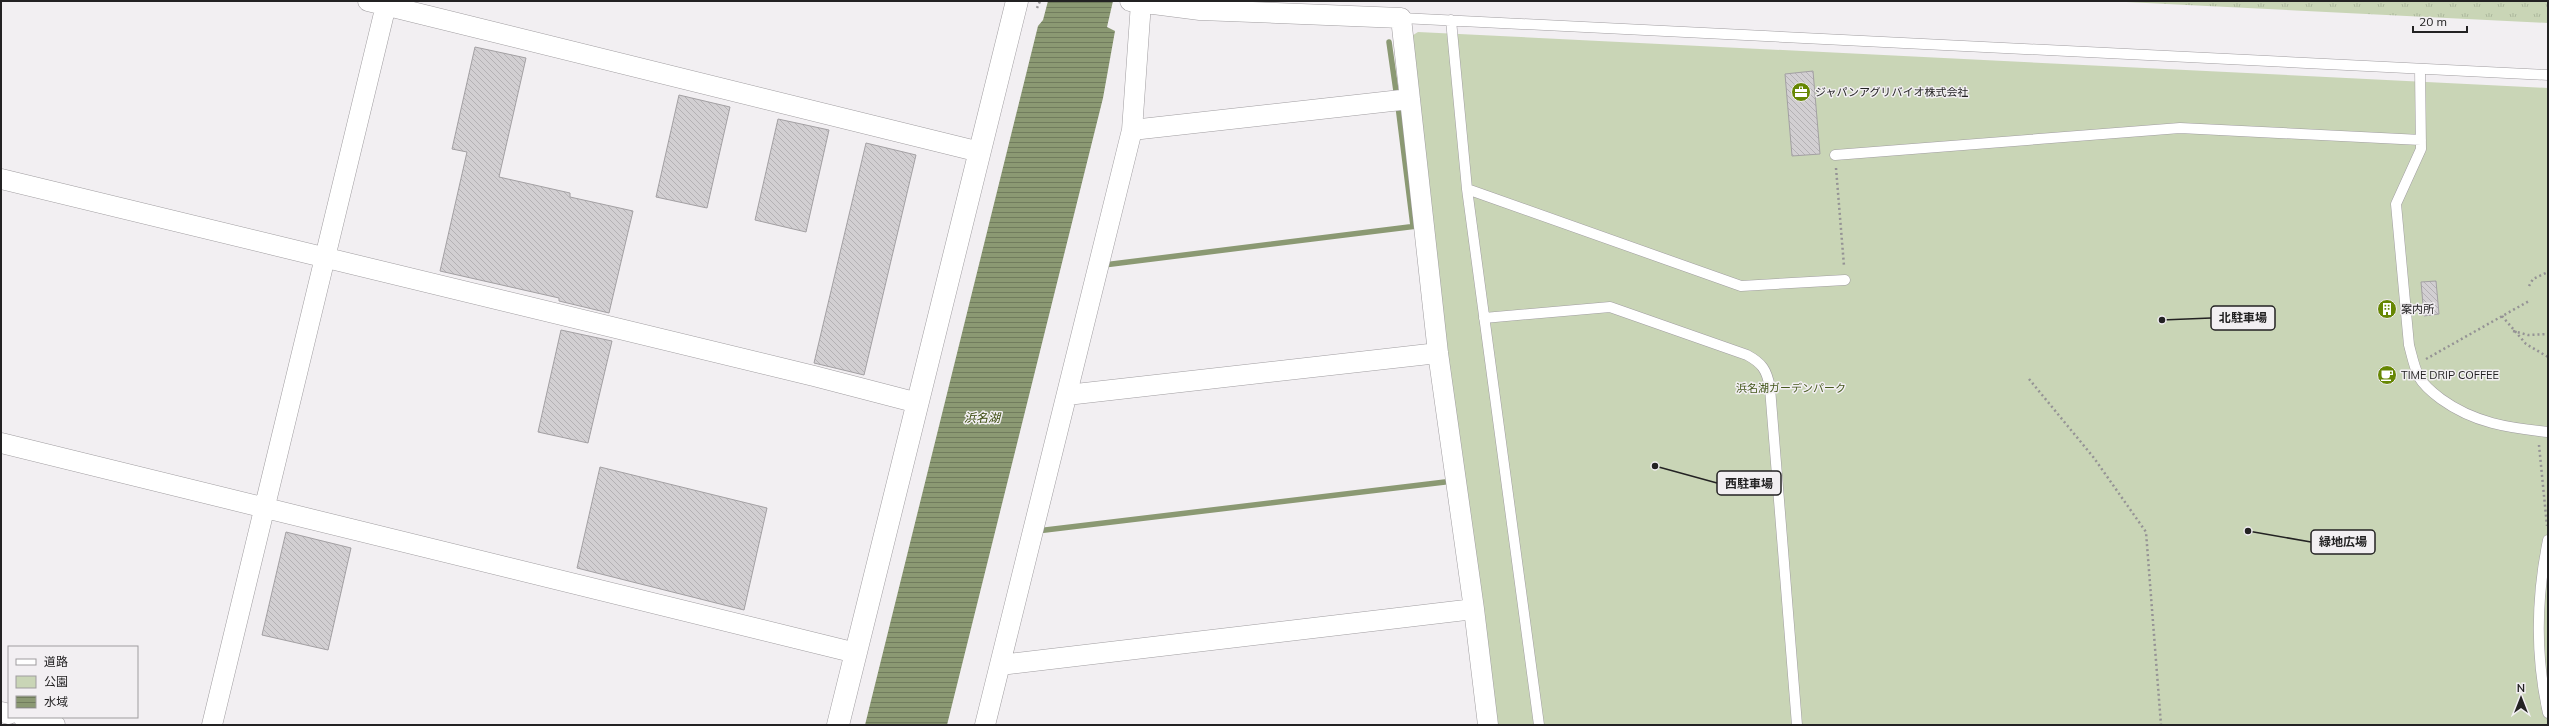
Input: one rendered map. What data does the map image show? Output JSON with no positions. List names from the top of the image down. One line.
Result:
{"water":["浜名湖"],"parks":["浜名湖ガーデンパーク"],"places":{"office":["ジャパンアグリバイオ株式会社"],"building":["案内所"],"other":["北駐車場","西駐車場","緑地広場"],"cafe":["TIME DRIP COFFEE"]},"legend":["道路","公園","水域"],"scale_bar":"20 m","north":"top"}
